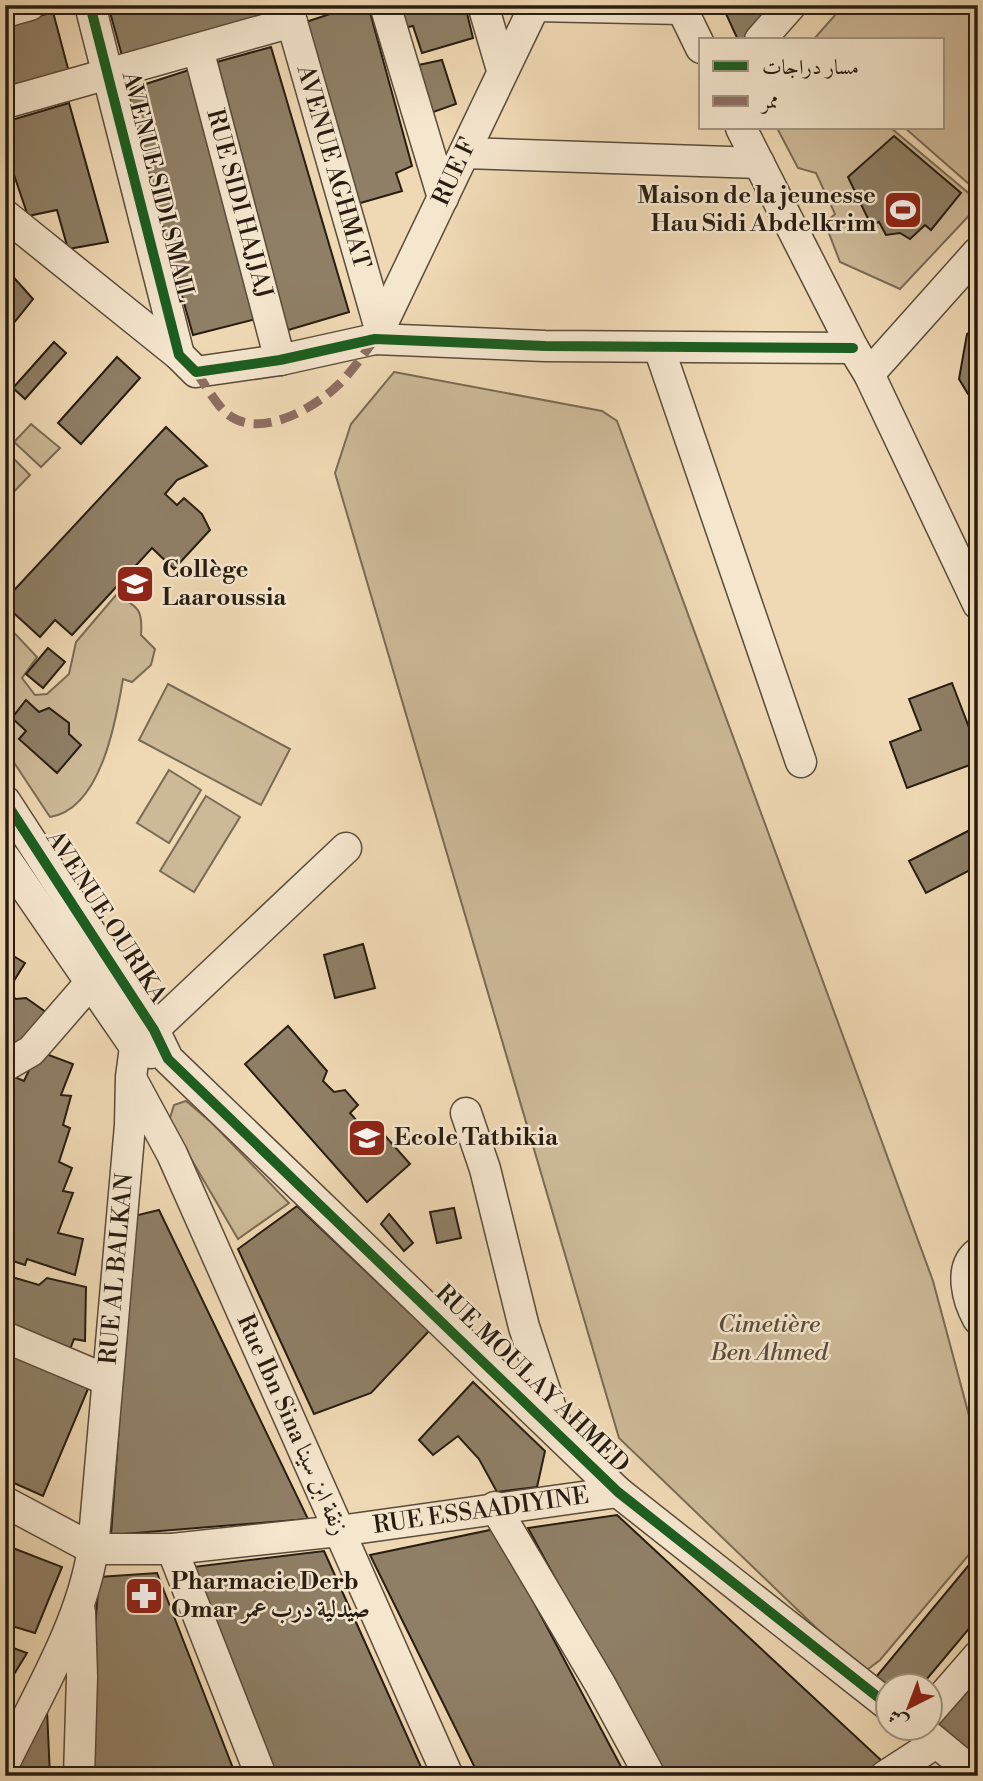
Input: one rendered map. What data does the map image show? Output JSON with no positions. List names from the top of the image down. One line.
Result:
{"streets":{"street":["AVENUE AGHMAT","RUE F","AVENUE SIDI SMAIL","RUE SIDI HAJJAJ","AVENUE OURIKA","RUE AL BALKAN","RUE MOULAY AHMED","Rue Ibn Sina زنقة ابن سينا","RUE ESSAADIYINE"]},"crossings":[["AVENUE AGHMAT","RUE F"],["AVENUE OURIKA","RUE AL BALKAN"],["AVENUE OURIKA","RUE MOULAY AHMED"],["RUE AL BALKAN","Rue Ibn Sina زنقة ابن سينا"],["RUE AL BALKAN","RUE ESSAADIYINE"],["RUE MOULAY AHMED","RUE ESSAADIYINE"],["Rue Ibn Sina زنقة ابن سينا","RUE ESSAADIYINE"]],"parks":["Cimetière Ben Ahmed"],"places":{"sports":["Maison de la jeunesse Hau Sidi Abdelkrim"],"school or university":["Collège Laaroussia","Ecole Tatbikia"],"pharmacy":["Pharmacie Derb Omar صيدلية درب عمر"]},"legend":["مسار دراجات","ممر"],"north":"bottom left"}
